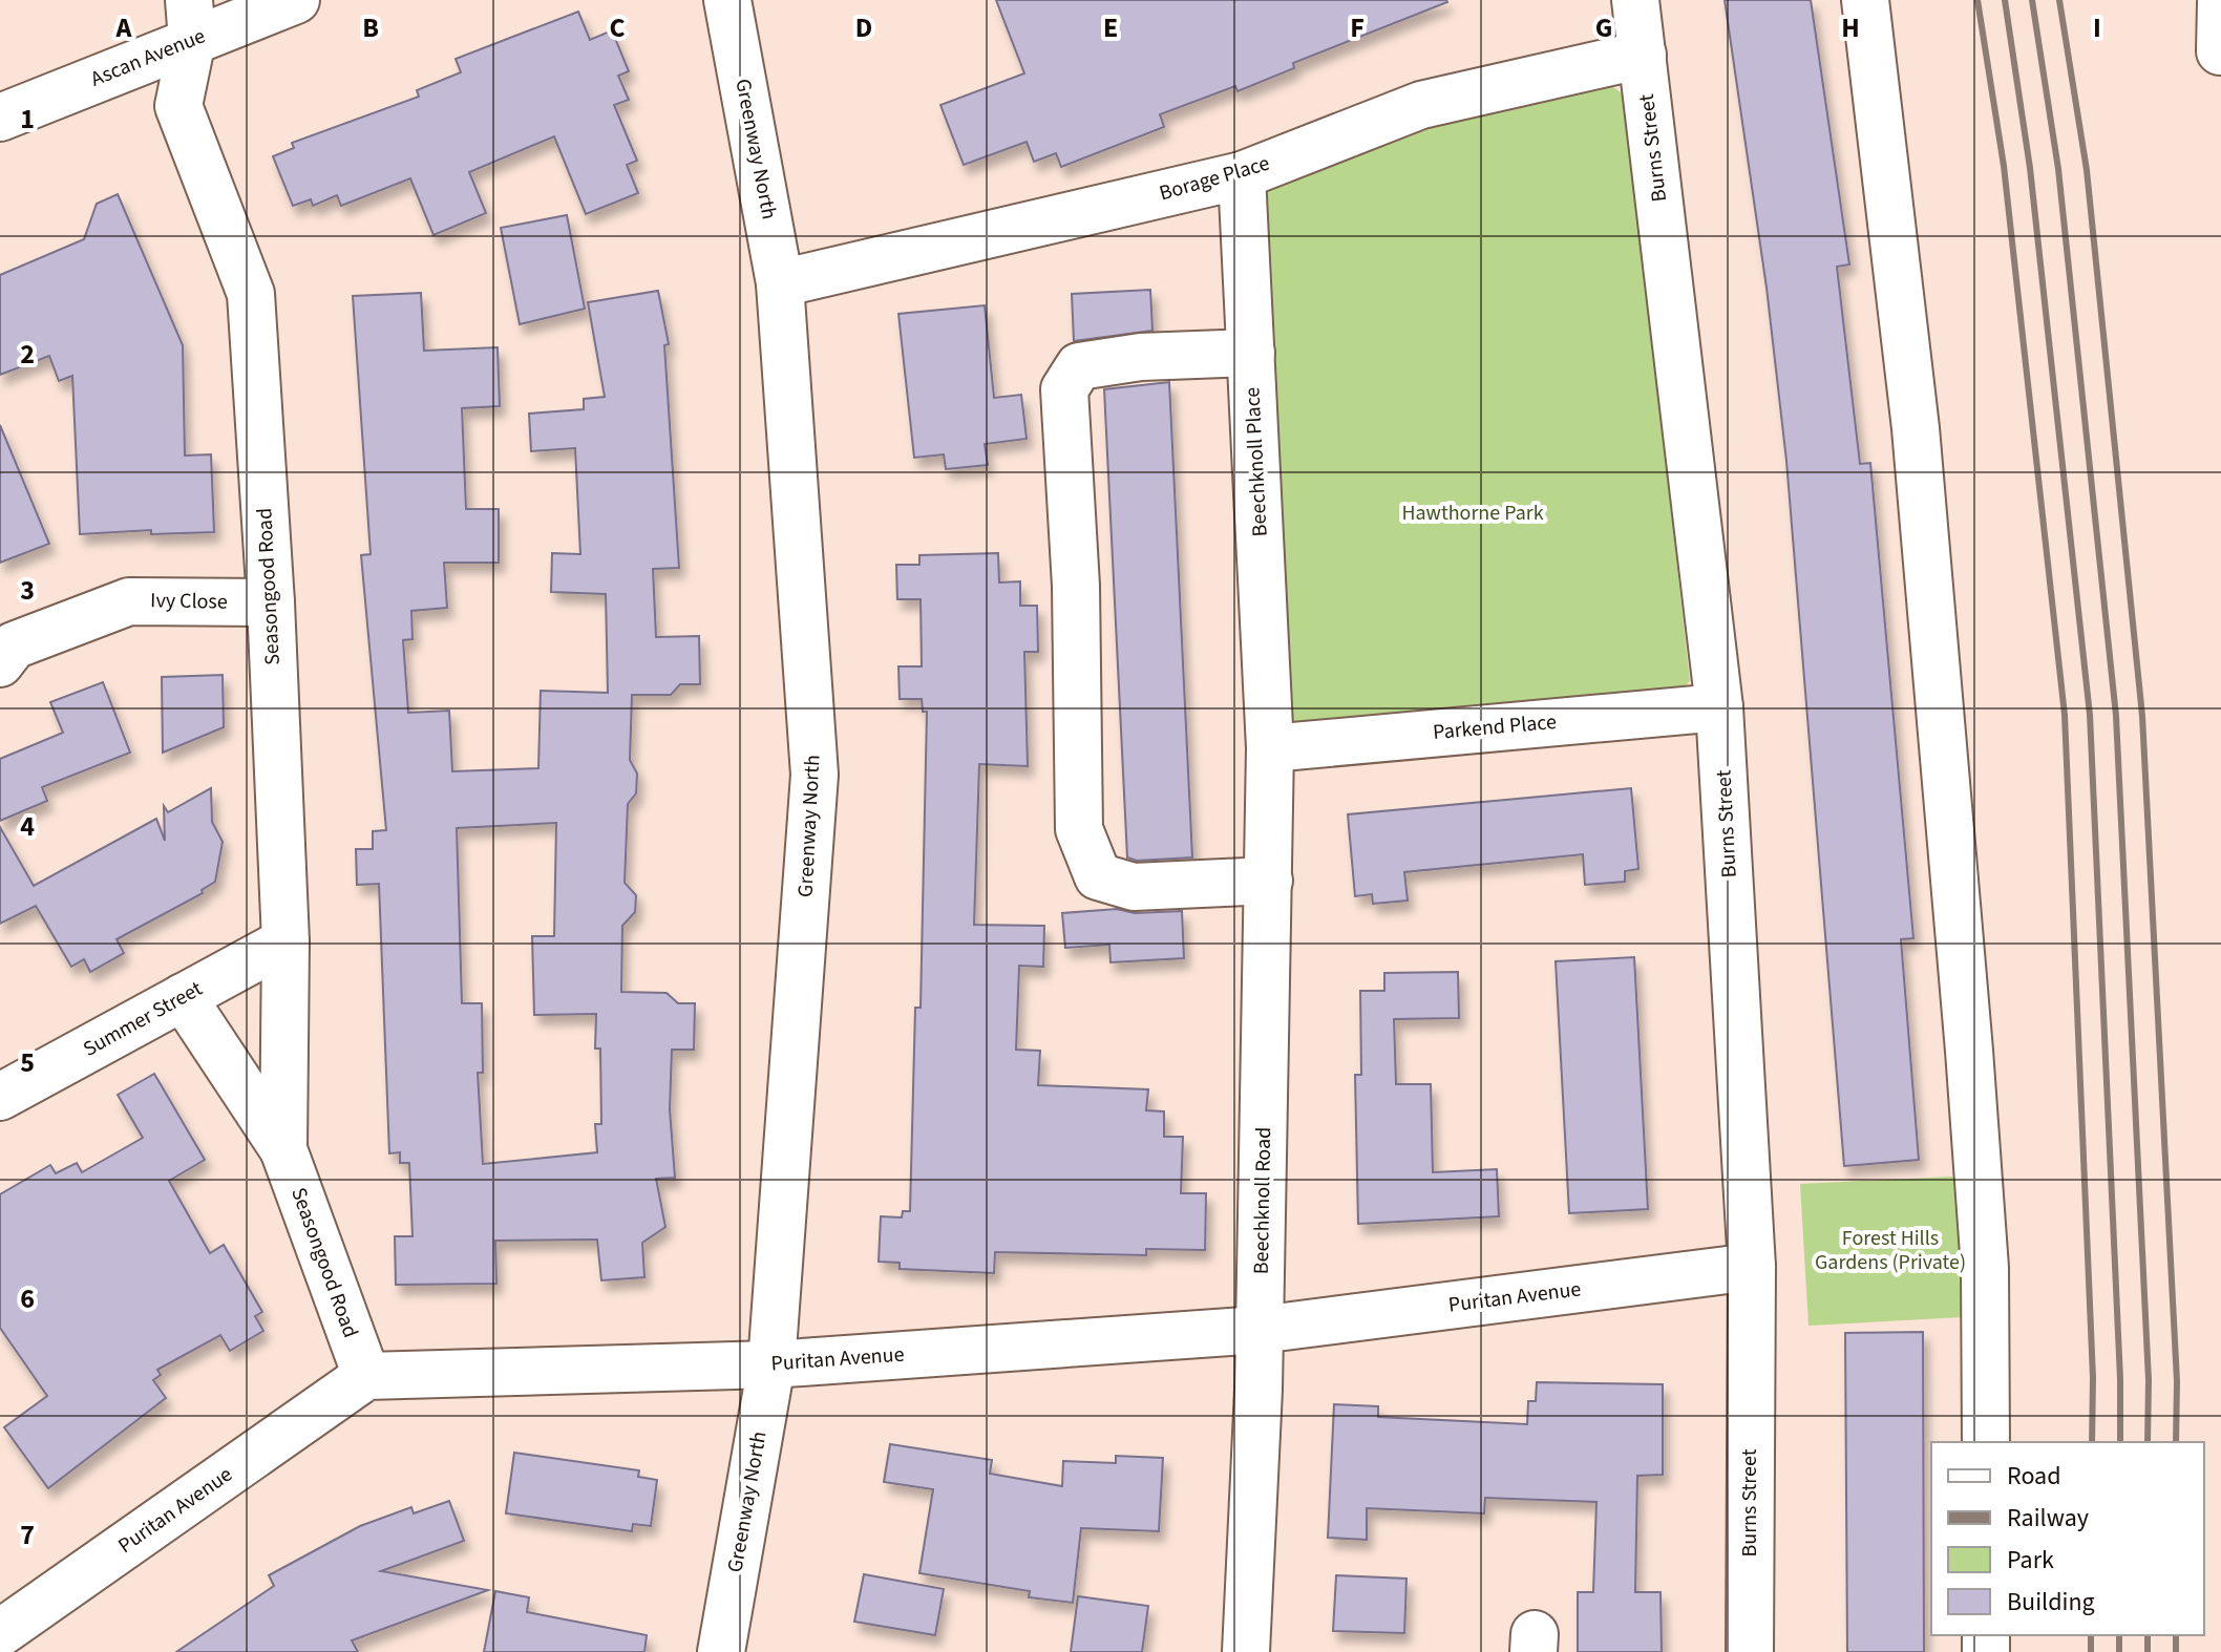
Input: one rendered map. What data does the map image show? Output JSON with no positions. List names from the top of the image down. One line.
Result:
{"streets":{"street":["Ascan Avenue","Burns Street","Greenway North","Borage Place","Beechknoll Place","Seasongood Road","Ivy Close","Parkend Place","Summer Street","Beechknoll Road","Puritan Avenue"]},"crossings":[["Ascan Avenue","Seasongood Road"],["Burns Street","Borage Place"],["Burns Street","Parkend Place"],["Burns Street","Puritan Avenue"],["Greenway North","Borage Place"],["Greenway North","Puritan Avenue"],["Borage Place","Beechknoll Place"],["Beechknoll Place","Parkend Place"],["Beechknoll Place","Beechknoll Road"],["Seasongood Road","Ivy Close"],["Seasongood Road","Summer Street"],["Seasongood Road","Puritan Avenue"],["Parkend Place","Beechknoll Road"],["Beechknoll Road","Puritan Avenue"]],"parks":["Hawthorne Park","Forest Hills Gardens (Private)"],"legend":["Road","Railway","Park","Building"],"grid":{"columns":["A","B","C","D","E","F","G","H","I"],"rows":["1","2","3","4","5","6","7"]}}
